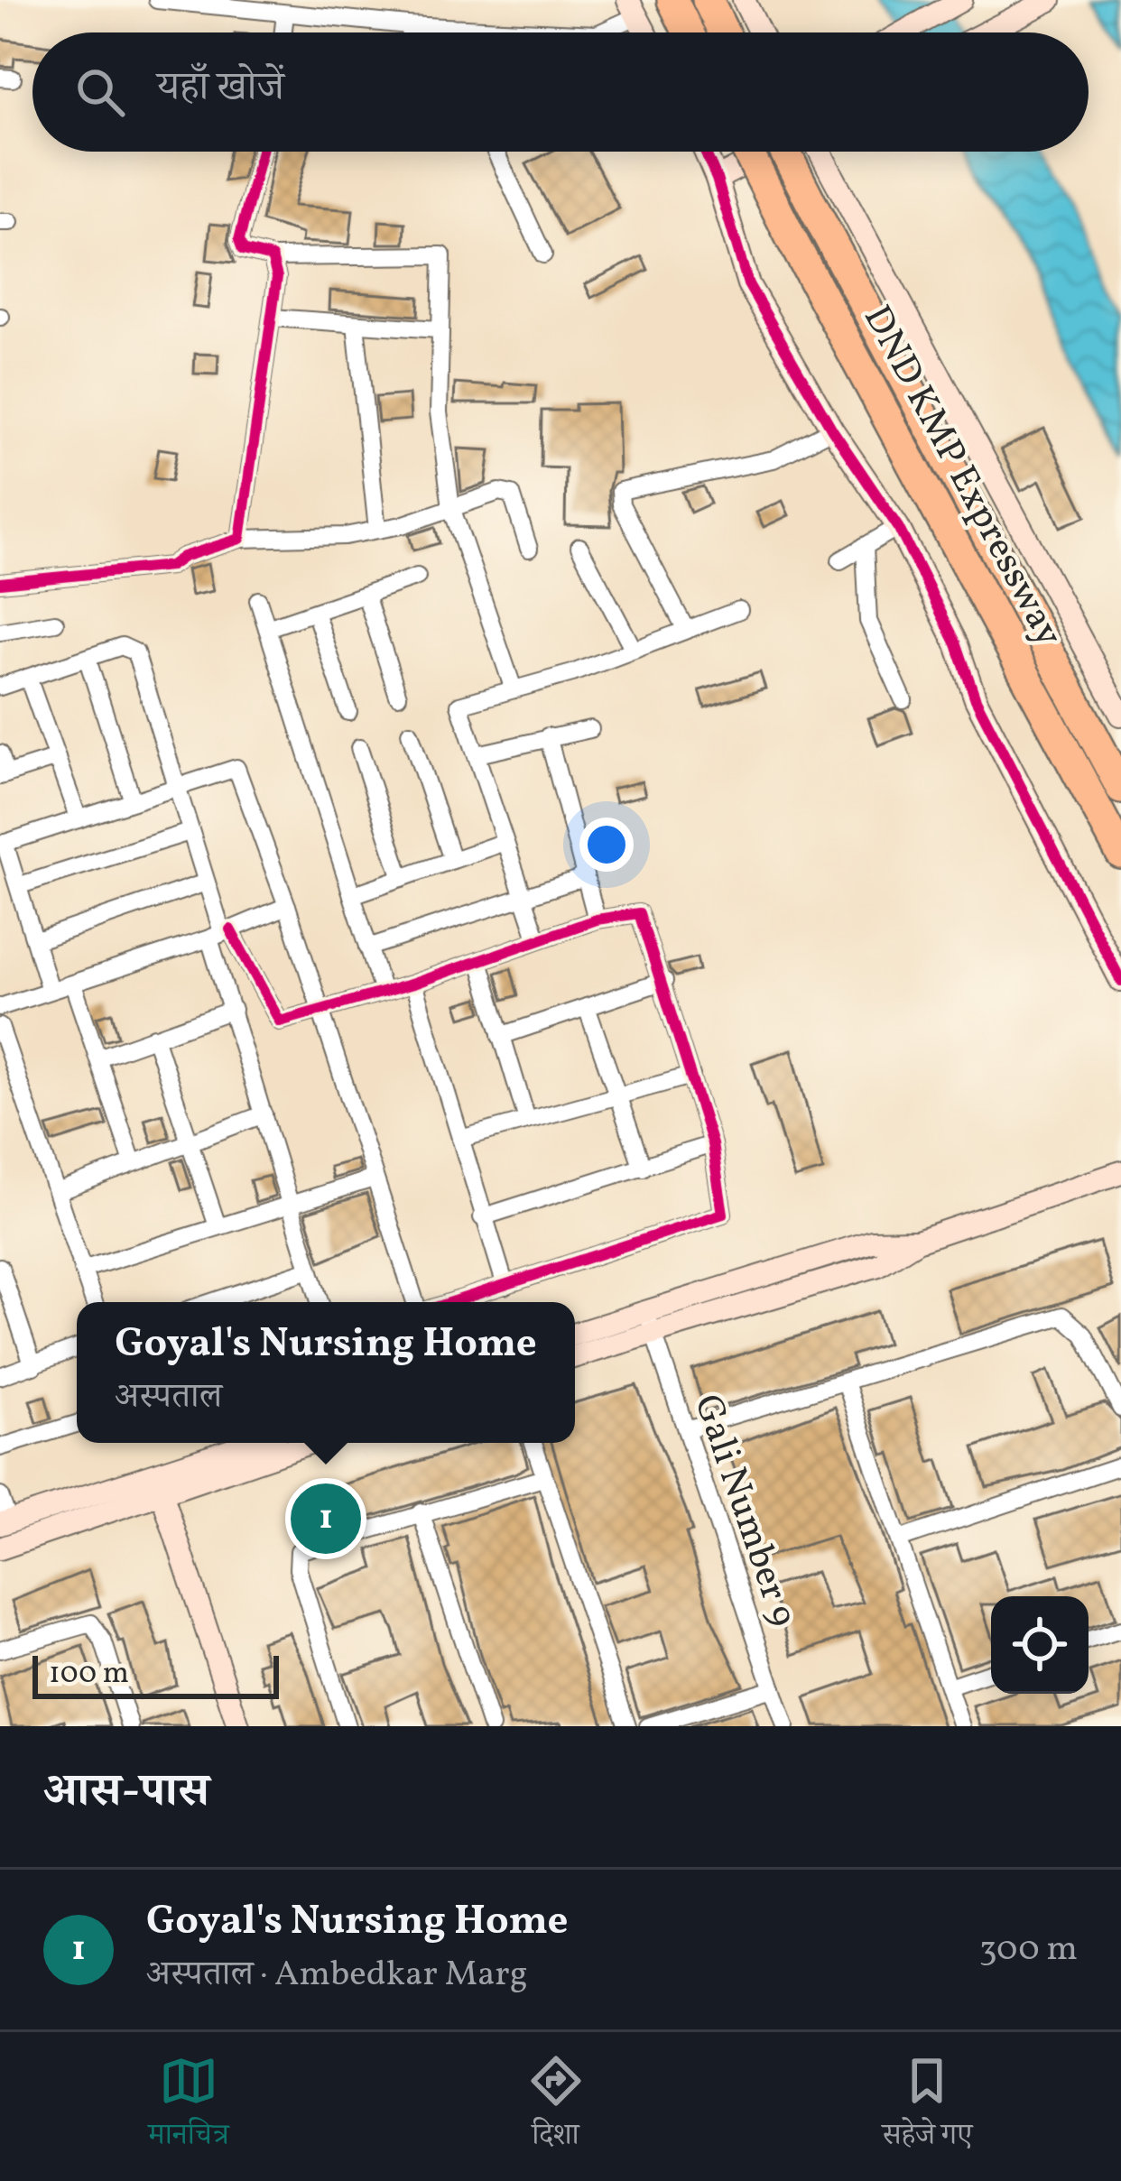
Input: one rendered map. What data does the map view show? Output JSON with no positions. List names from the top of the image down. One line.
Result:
{"streets":{"highway":["DND KMP Expressway"],"street":["Gali Number 9"]},"scale_bar":"100 m","page":{"search":"यहाँ खोजें","popup":["Goyal's Nursing Home","अस्पताल"],"pins":"1","scale":"100 m","heading":"आस-पास","list":[{"mark":"1","name":"Goyal's Nursing Home","note":"अस्पताल · Ambedkar Marg","value":"300 m"}],"nav":["मानचित्र","दिशा","सहेजे गए"]}}
